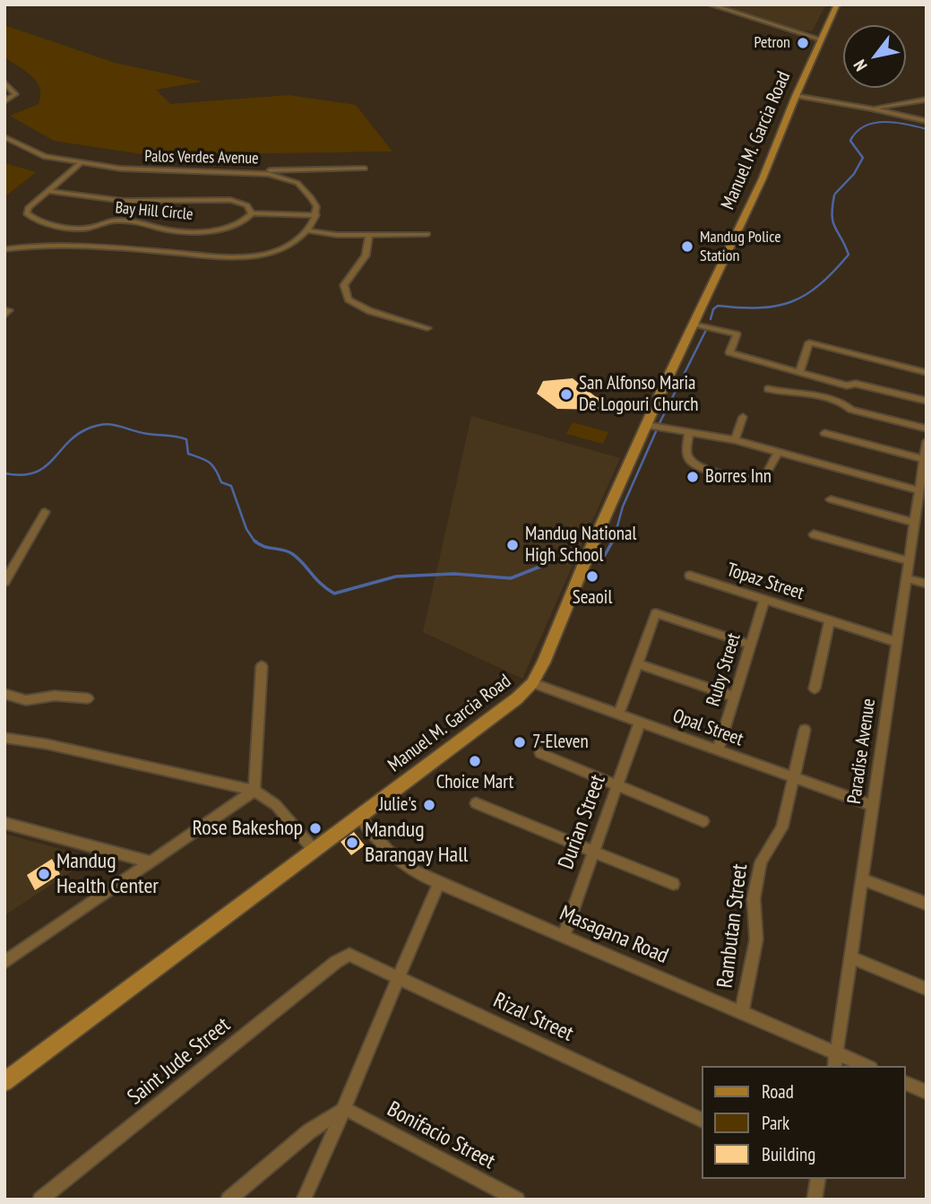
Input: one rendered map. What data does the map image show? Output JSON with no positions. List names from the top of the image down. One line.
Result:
{"streets":{"main road":["Manuel M. Garcia Road"],"street":["Palos Verdes Avenue","Bay Hill Circle","Topaz Street","Ruby Street","Opal Street","Paradise Avenue","Durian Street","Rambutan Street","Masagana Road","Rizal Street","Saint Jude Street","Bonifacio Street"]},"crossings":[["Manuel M. Garcia Road","Opal Street"],["Manuel M. Garcia Road","Masagana Road"],["Palos Verdes Avenue","Bay Hill Circle"],["Topaz Street","Ruby Street"],["Topaz Street","Paradise Avenue"],["Ruby Street","Opal Street"],["Opal Street","Paradise Avenue"],["Opal Street","Durian Street"],["Opal Street","Rambutan Street"],["Paradise Avenue","Masagana Road"],["Durian Street","Masagana Road"],["Rambutan Street","Masagana Road"],["Rizal Street","Saint Jude Street"]],"places":["Petron","Mandug Police Station","San Alfonso Maria De Logouri Church","Borres Inn","Mandug National High School","Seaoil","7-Eleven","Choice Mart","Julie's","Rose Bakeshop","Mandug Barangay Hall","Mandug Health Center"],"legend":["Road","Park","Building"],"north":"bottom left"}
